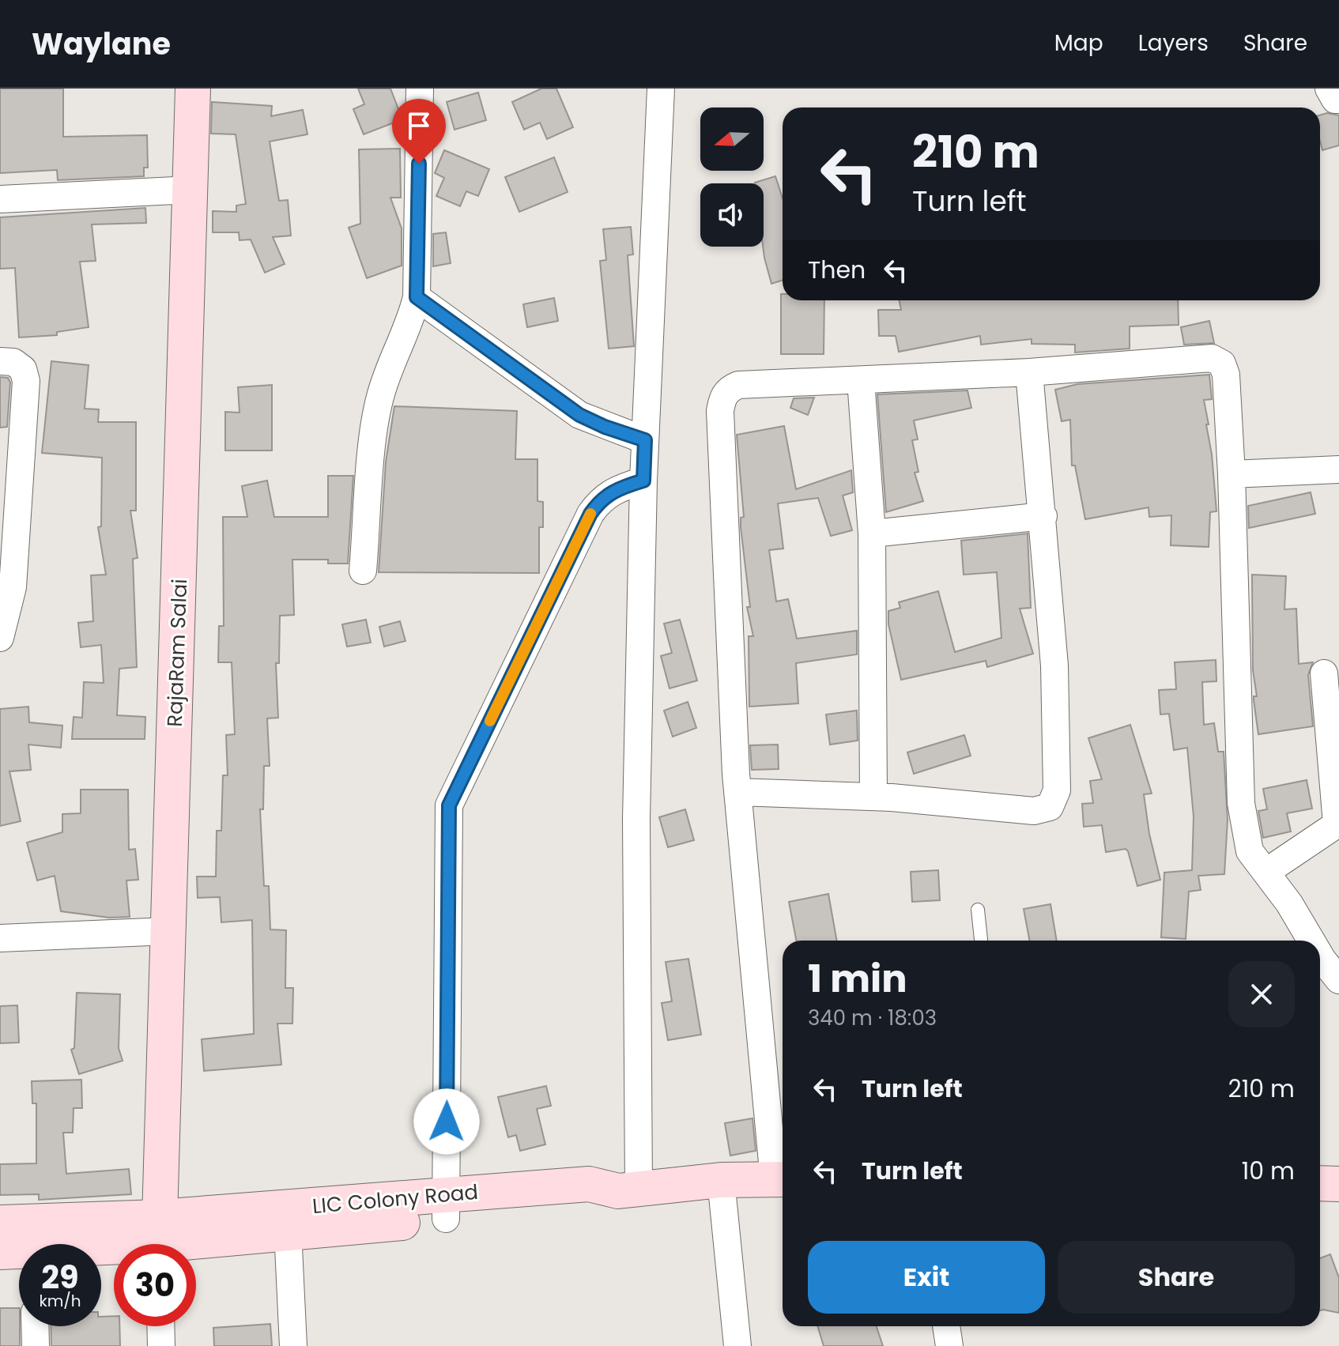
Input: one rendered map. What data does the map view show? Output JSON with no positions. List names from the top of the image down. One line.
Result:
{"streets":{"street":["RajaRam Salai","LIC Colony Road"]},"crossings":[["RajaRam Salai","LIC Colony Road"]],"north":"left","page":{"header":"Waylane","nav":["Map","Layers","Share"],"turn":["210 m","Turn left"],"then":"Then","heading":["1 min","340 m · 18:03"],"list":[{"name":"Turn left","value":"210 m"},{"name":"Turn left","value":"10 m"}],"buttons":["Exit","Share"],"speed":"29 km/h","limit":"30"}}
